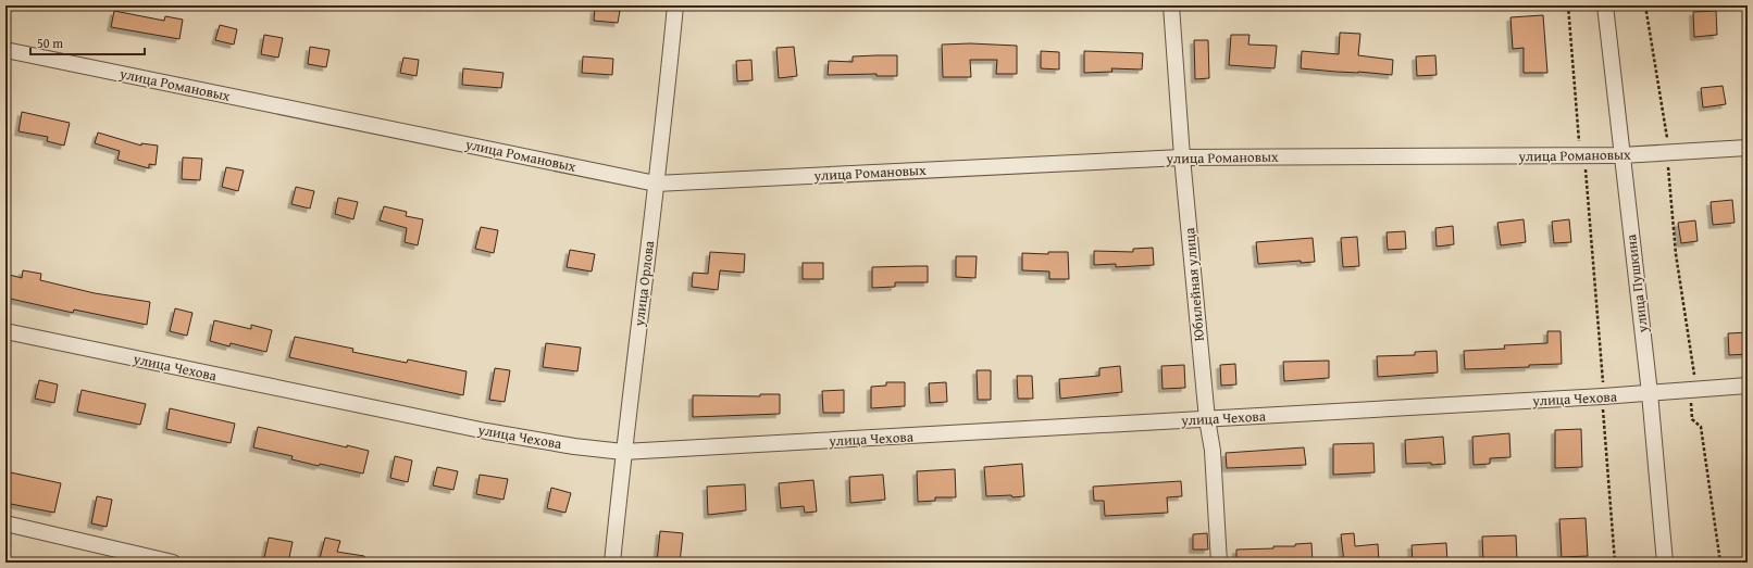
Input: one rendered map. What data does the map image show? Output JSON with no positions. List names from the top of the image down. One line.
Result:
{"streets":{"street":["улица Романовых","улица Орлова","улица Пушкина","Юбилейная улица","улица Чехова"]},"crossings":[["улица Романовых","улица Орлова"],["улица Романовых","улица Пушкина"],["улица Романовых","Юбилейная улица"],["улица Орлова","улица Чехова"],["улица Пушкина","улица Чехова"],["Юбилейная улица","улица Чехова"]],"scale_bar":"50 m"}
